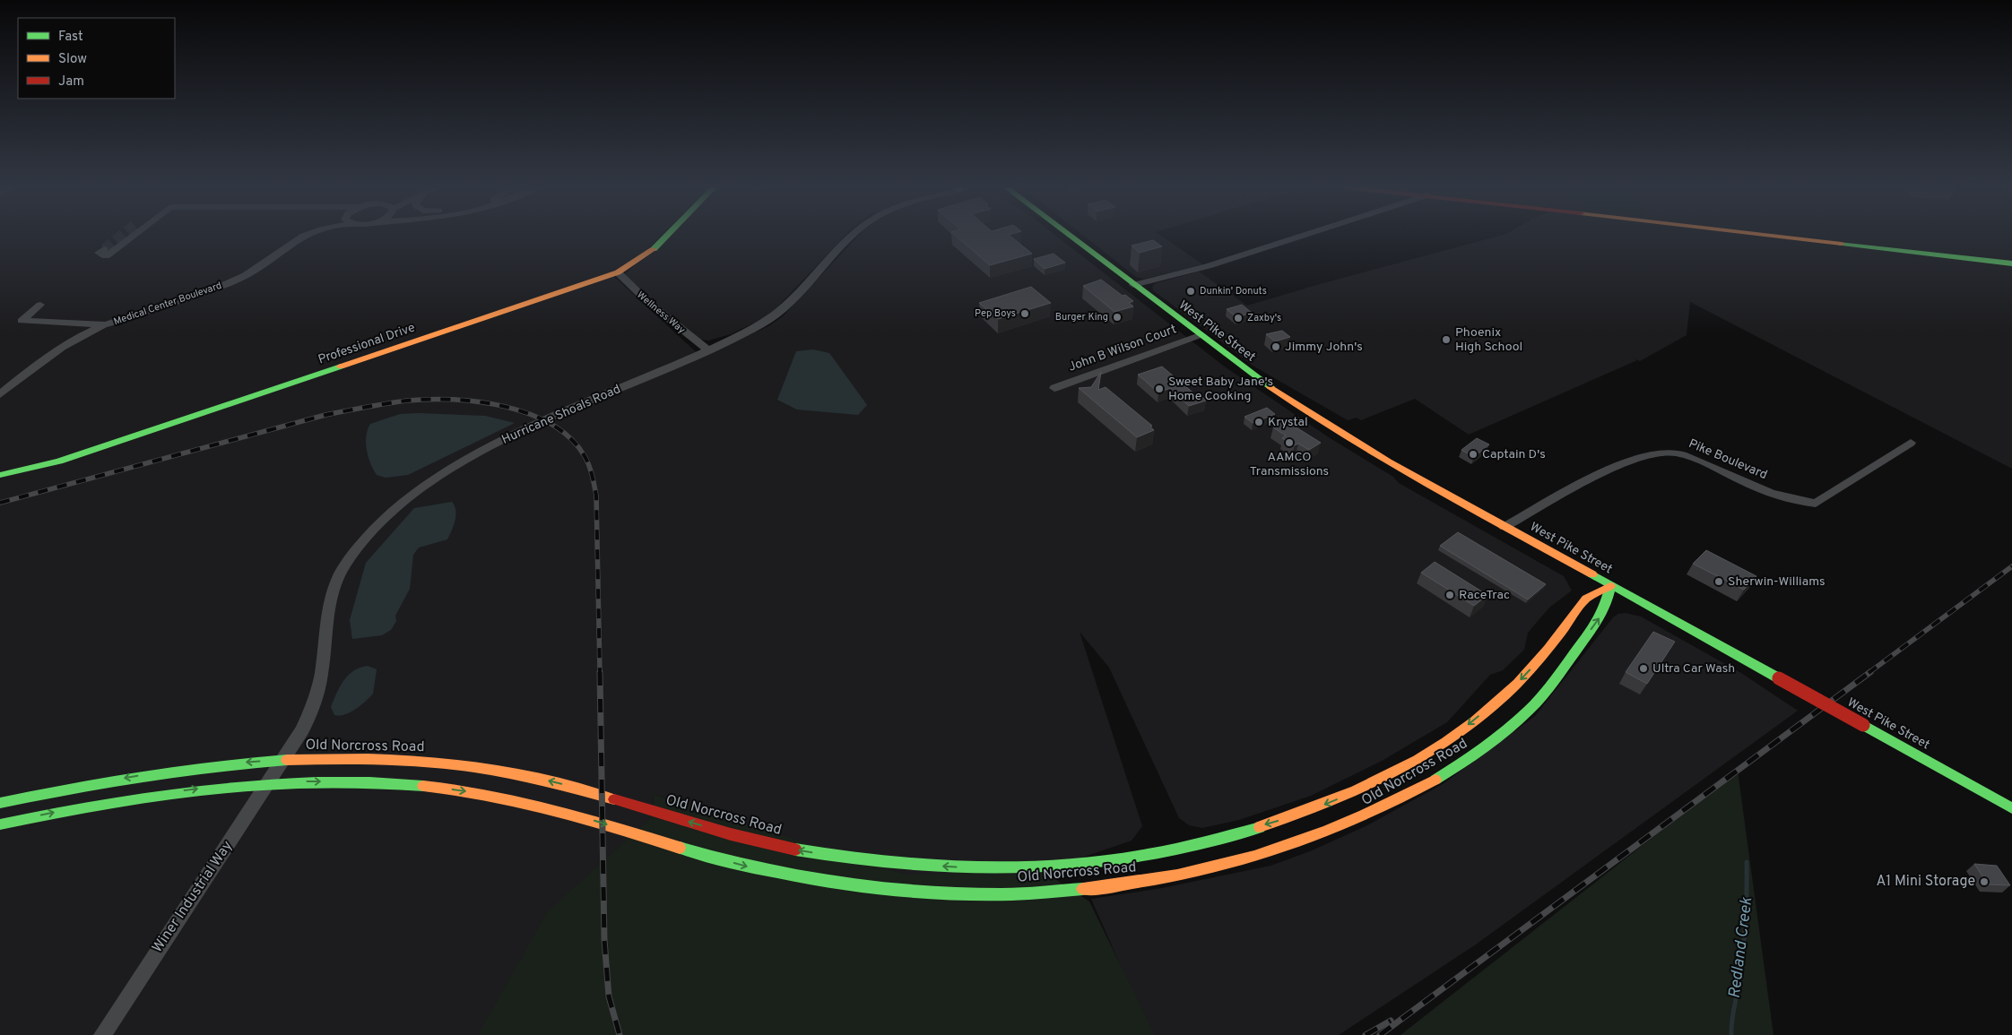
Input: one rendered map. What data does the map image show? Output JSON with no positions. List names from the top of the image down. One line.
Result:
{"streets":{"main road":["West Pike Street","Professional Drive","Old Norcross Road"],"street":["Medical Center Boulevard","Wellness Way","John B Wilson Court","Hurricane Shoals Road","Pike Boulevard","Winer Industrial Way"]},"crossings":[["Wellness Way","Professional Drive"],["Wellness Way","Hurricane Shoals Road"],["West Pike Street","John B Wilson Court"],["West Pike Street","Pike Boulevard"],["West Pike Street","Old Norcross Road"],["Hurricane Shoals Road","Old Norcross Road"],["Hurricane Shoals Road","Winer Industrial Way"],["Old Norcross Road","Winer Industrial Way"]],"water":["Redland Creek"],"places":["Dunkin' Donuts","Pep Boys","Burger King","Zaxby's","Phoenix High School","Jimmy John's","Sweet Baby Jane's Home Cooking","Krystal","AAMCO Transmissions","Captain D's","Sherwin-Williams","RaceTrac","Ultra Car Wash","A1 Mini Storage"],"legend":["Fast","Slow","Jam"]}
